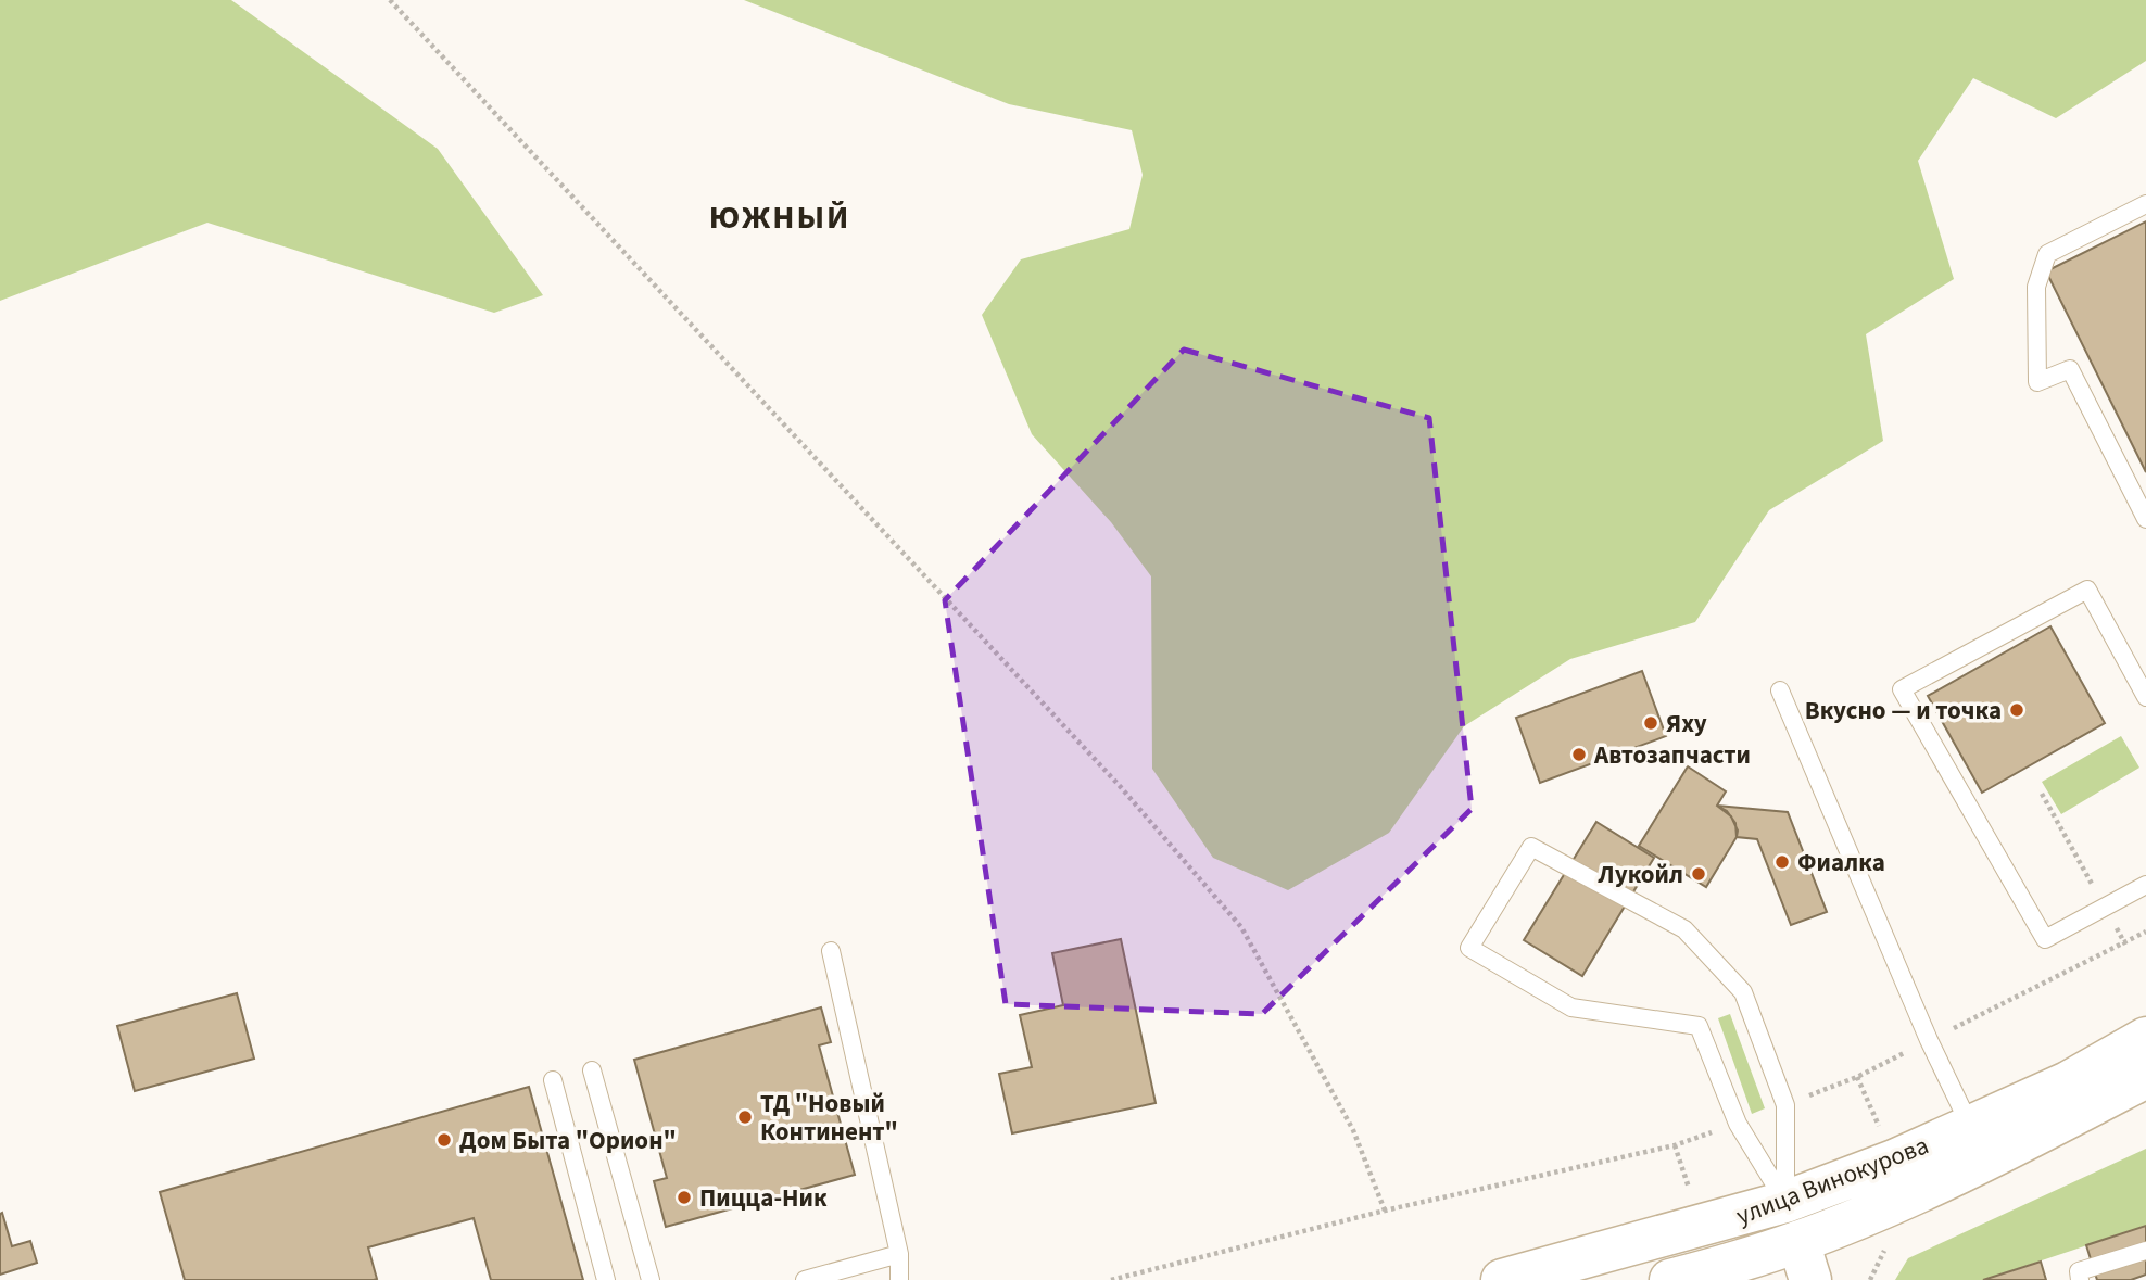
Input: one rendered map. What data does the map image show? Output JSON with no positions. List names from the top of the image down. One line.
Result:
{"streets":{"main road":["улица Винокурова"]},"districts":["ЮЖНЫЙ"],"places":["Вкусно — и точка","Яху","Автозапчасти","Фиалка","Лукойл","ТД \"Новый Континент\"","Дом Быта \"Орион\"","Пицца-Ник"]}
